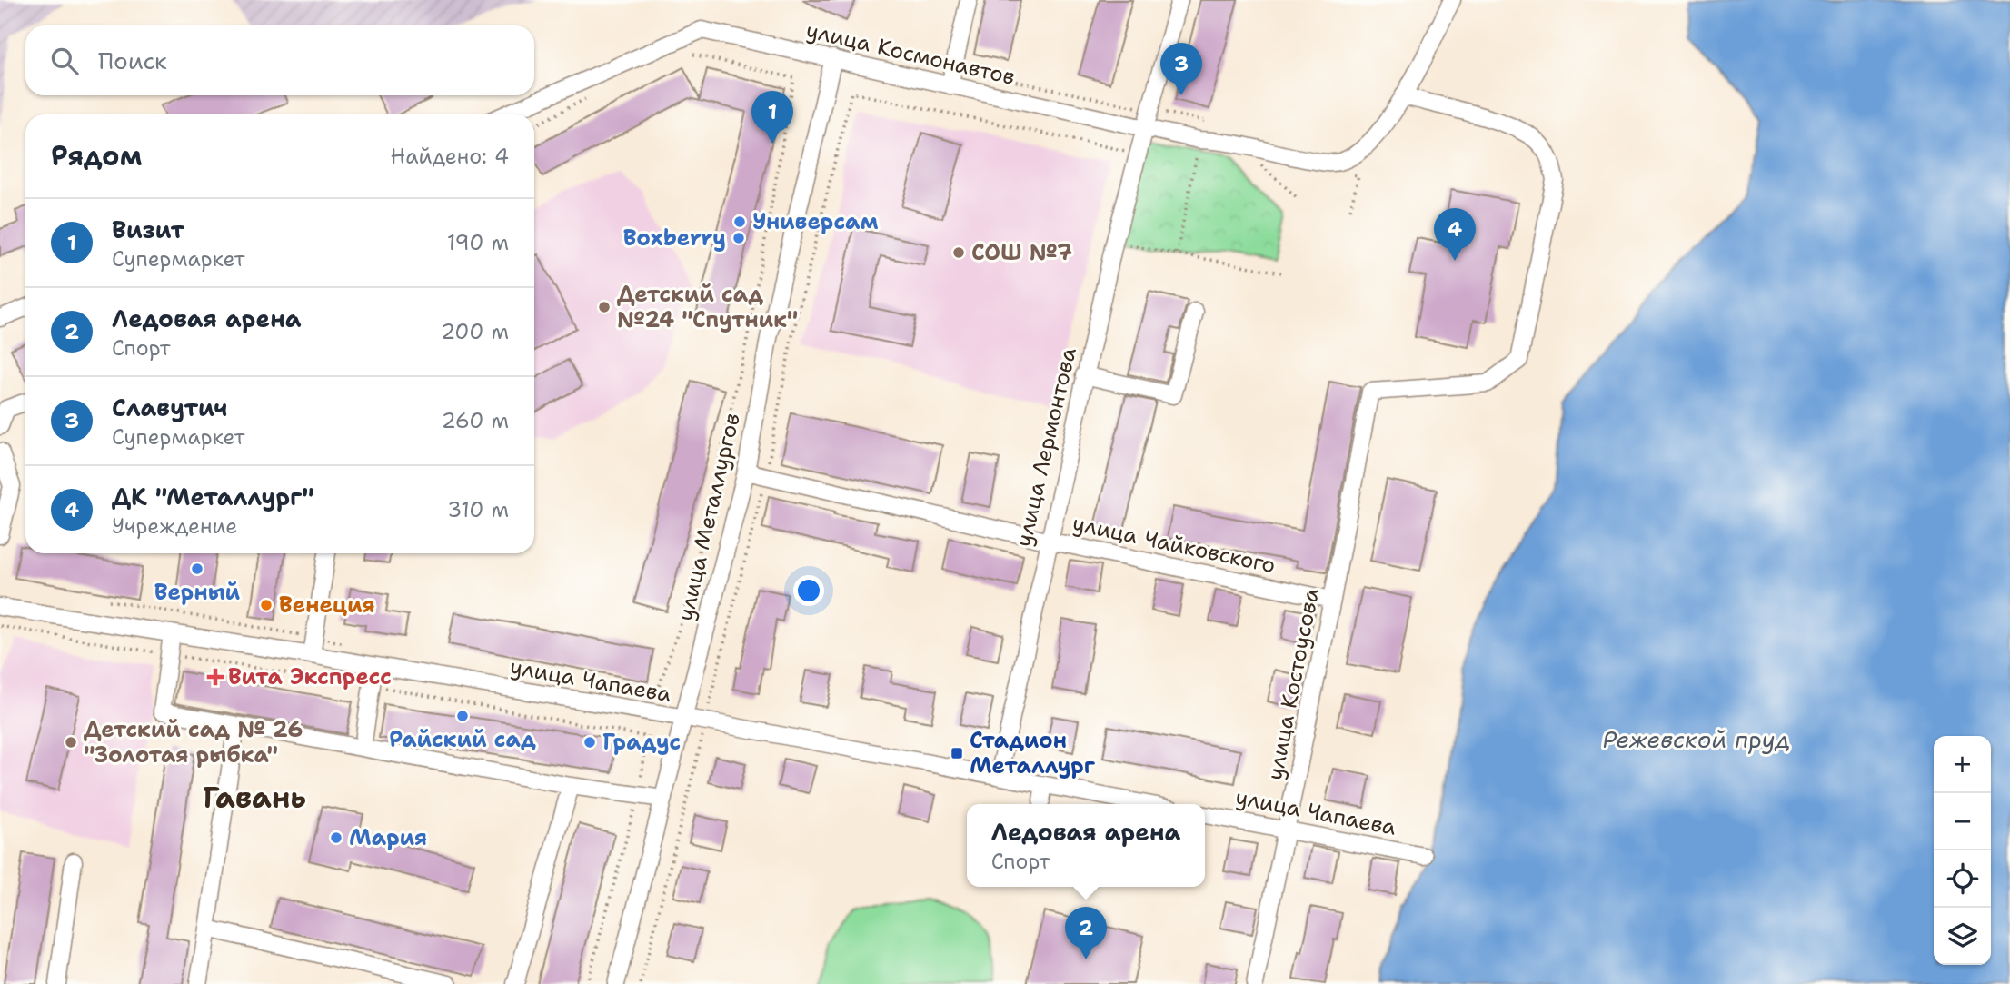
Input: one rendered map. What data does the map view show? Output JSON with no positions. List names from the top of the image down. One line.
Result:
{"streets":{"street":["улица Космонавтов","улица Лермонтова","улица Металлургов","улица Чайковского","улица Чапаева","улица Костоусова"]},"crossings":[["улица Космонавтов","улица Лермонтова"],["улица Космонавтов","улица Металлургов"],["улица Космонавтов","улица Костоусова"],["улица Лермонтова","улица Чайковского"],["улица Лермонтова","улица Чапаева"],["улица Металлургов","улица Чайковского"],["улица Металлургов","улица Чапаева"],["улица Чайковского","улица Костоусова"],["улица Чапаева","улица Костоусова"]],"districts":["Гавань"],"water":["Режевской пруд"],"places":{"other":["Универсам","Boxberry","СОШ №7","Детский сад №24 \"Спутник\"","Верный","Венеция","Райский сад","Детский сад № 26 \"Золотая рыбка\"","Градус","Мария"],"health":["Вита Экспресс"],"transit":["Стадион Металлург"]},"page":{"search":"Поиск","pins":["3","1","4","2"],"heading":["Рядом","Найдено: 4"],"list":[{"mark":"1","name":"Визит","note":"Супермаркет","value":"190 m"},{"mark":"2","name":"Ледовая арена","note":"Спорт","value":"200 m"},{"mark":"3","name":"Славутич","note":"Супермаркет","value":"260 m"},{"mark":"4","name":"ДК \"Металлург\"","note":"Учреждение","value":"310 m"}],"map_buttons":["+","−"],"popup":["Ледовая арена","Спорт"]}}
